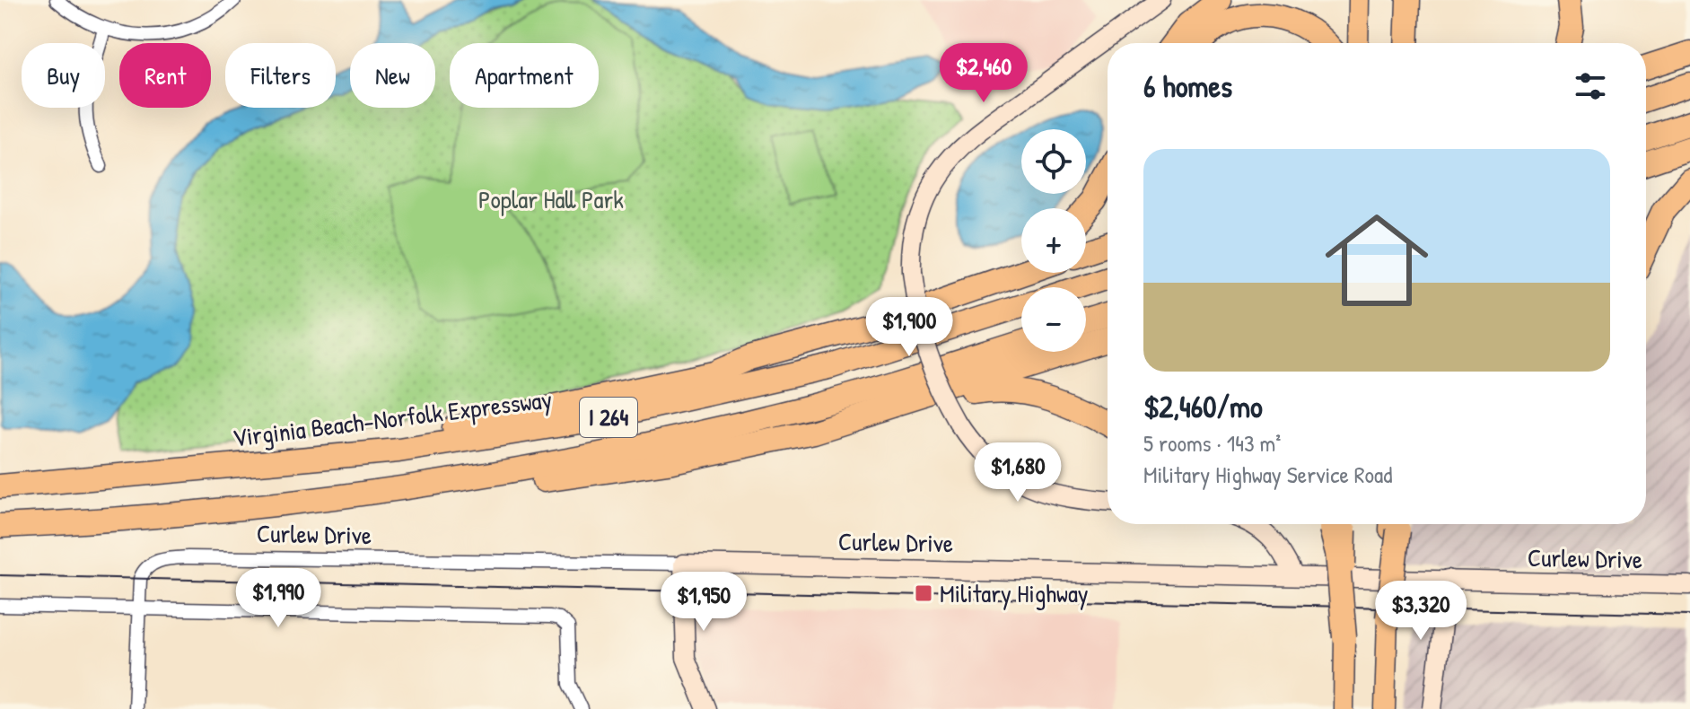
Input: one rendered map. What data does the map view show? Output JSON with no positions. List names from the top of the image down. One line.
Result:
{"streets":{"highway":["I 264","Virginia Beach-Norfolk Expressway"],"street":["Curlew Drive"]},"parks":["Poplar Hall Park"],"places":{"transit":["Military Highway"]},"page":{"price":["$2,460","$1,900","$1,680","$1,990","$1,950","$3,320"],"chip":["Buy","Rent","Filters","New","Apartment"],"heading":"6 homes","map_buttons":["+","−"],"list":[{"name":"$2,460/mo","note":"5 rooms · 143 m² · Military Highway Service Road"}]}}
